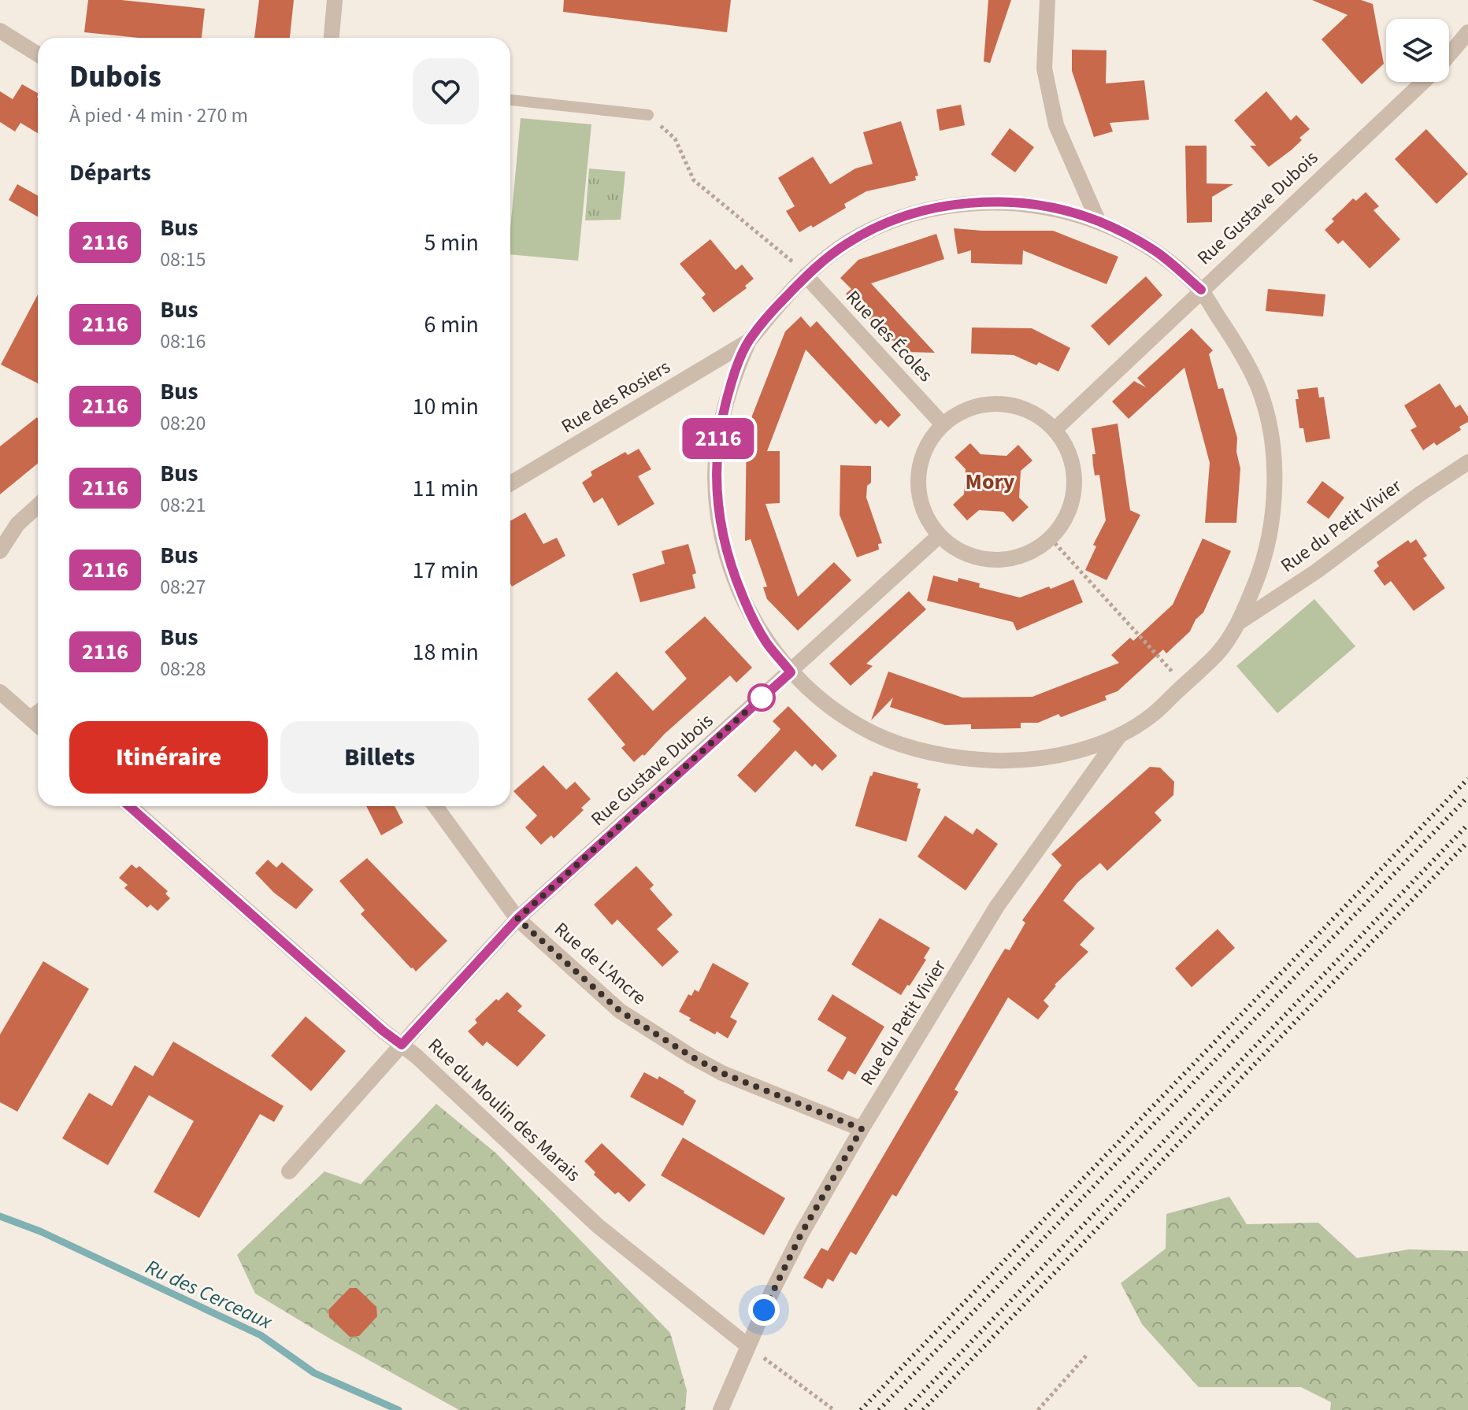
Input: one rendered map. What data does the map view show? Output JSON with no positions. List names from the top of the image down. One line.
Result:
{"streets":{"street":["Rue Gustave Dubois","Rue des Écoles","Rue des Rosiers","Rue du Petit Vivier","Rue de L'Ancre","Rue du Moulin des Marais"]},"crossings":[["Rue Gustave Dubois","Rue des Écoles"],["Rue Gustave Dubois","Rue de L'Ancre"],["Rue Gustave Dubois","Rue du Moulin des Marais"],["Rue du Petit Vivier","Rue de L'Ancre"],["Rue du Petit Vivier","Rue du Moulin des Marais"]],"districts":["Mory"],"water":["Ru des Cerceaux"],"lines":["bus line 2116"],"page":{"on_map":"2116","heading":[["Dubois","À pied · 4 min · 270 m"],"Départs"],"list":[{"mark":"2116","name":"Bus","note":"08:15","value":"5 min"},{"mark":"2116","name":"Bus","note":"08:16","value":"6 min"},{"mark":"2116","name":"Bus","note":"08:20","value":"10 min"},{"mark":"2116","name":"Bus","note":"08:21","value":"11 min"},{"mark":"2116","name":"Bus","note":"08:27","value":"17 min"},{"mark":"2116","name":"Bus","note":"08:28","value":"18 min"}],"buttons":["Itinéraire","Billets"]}}
